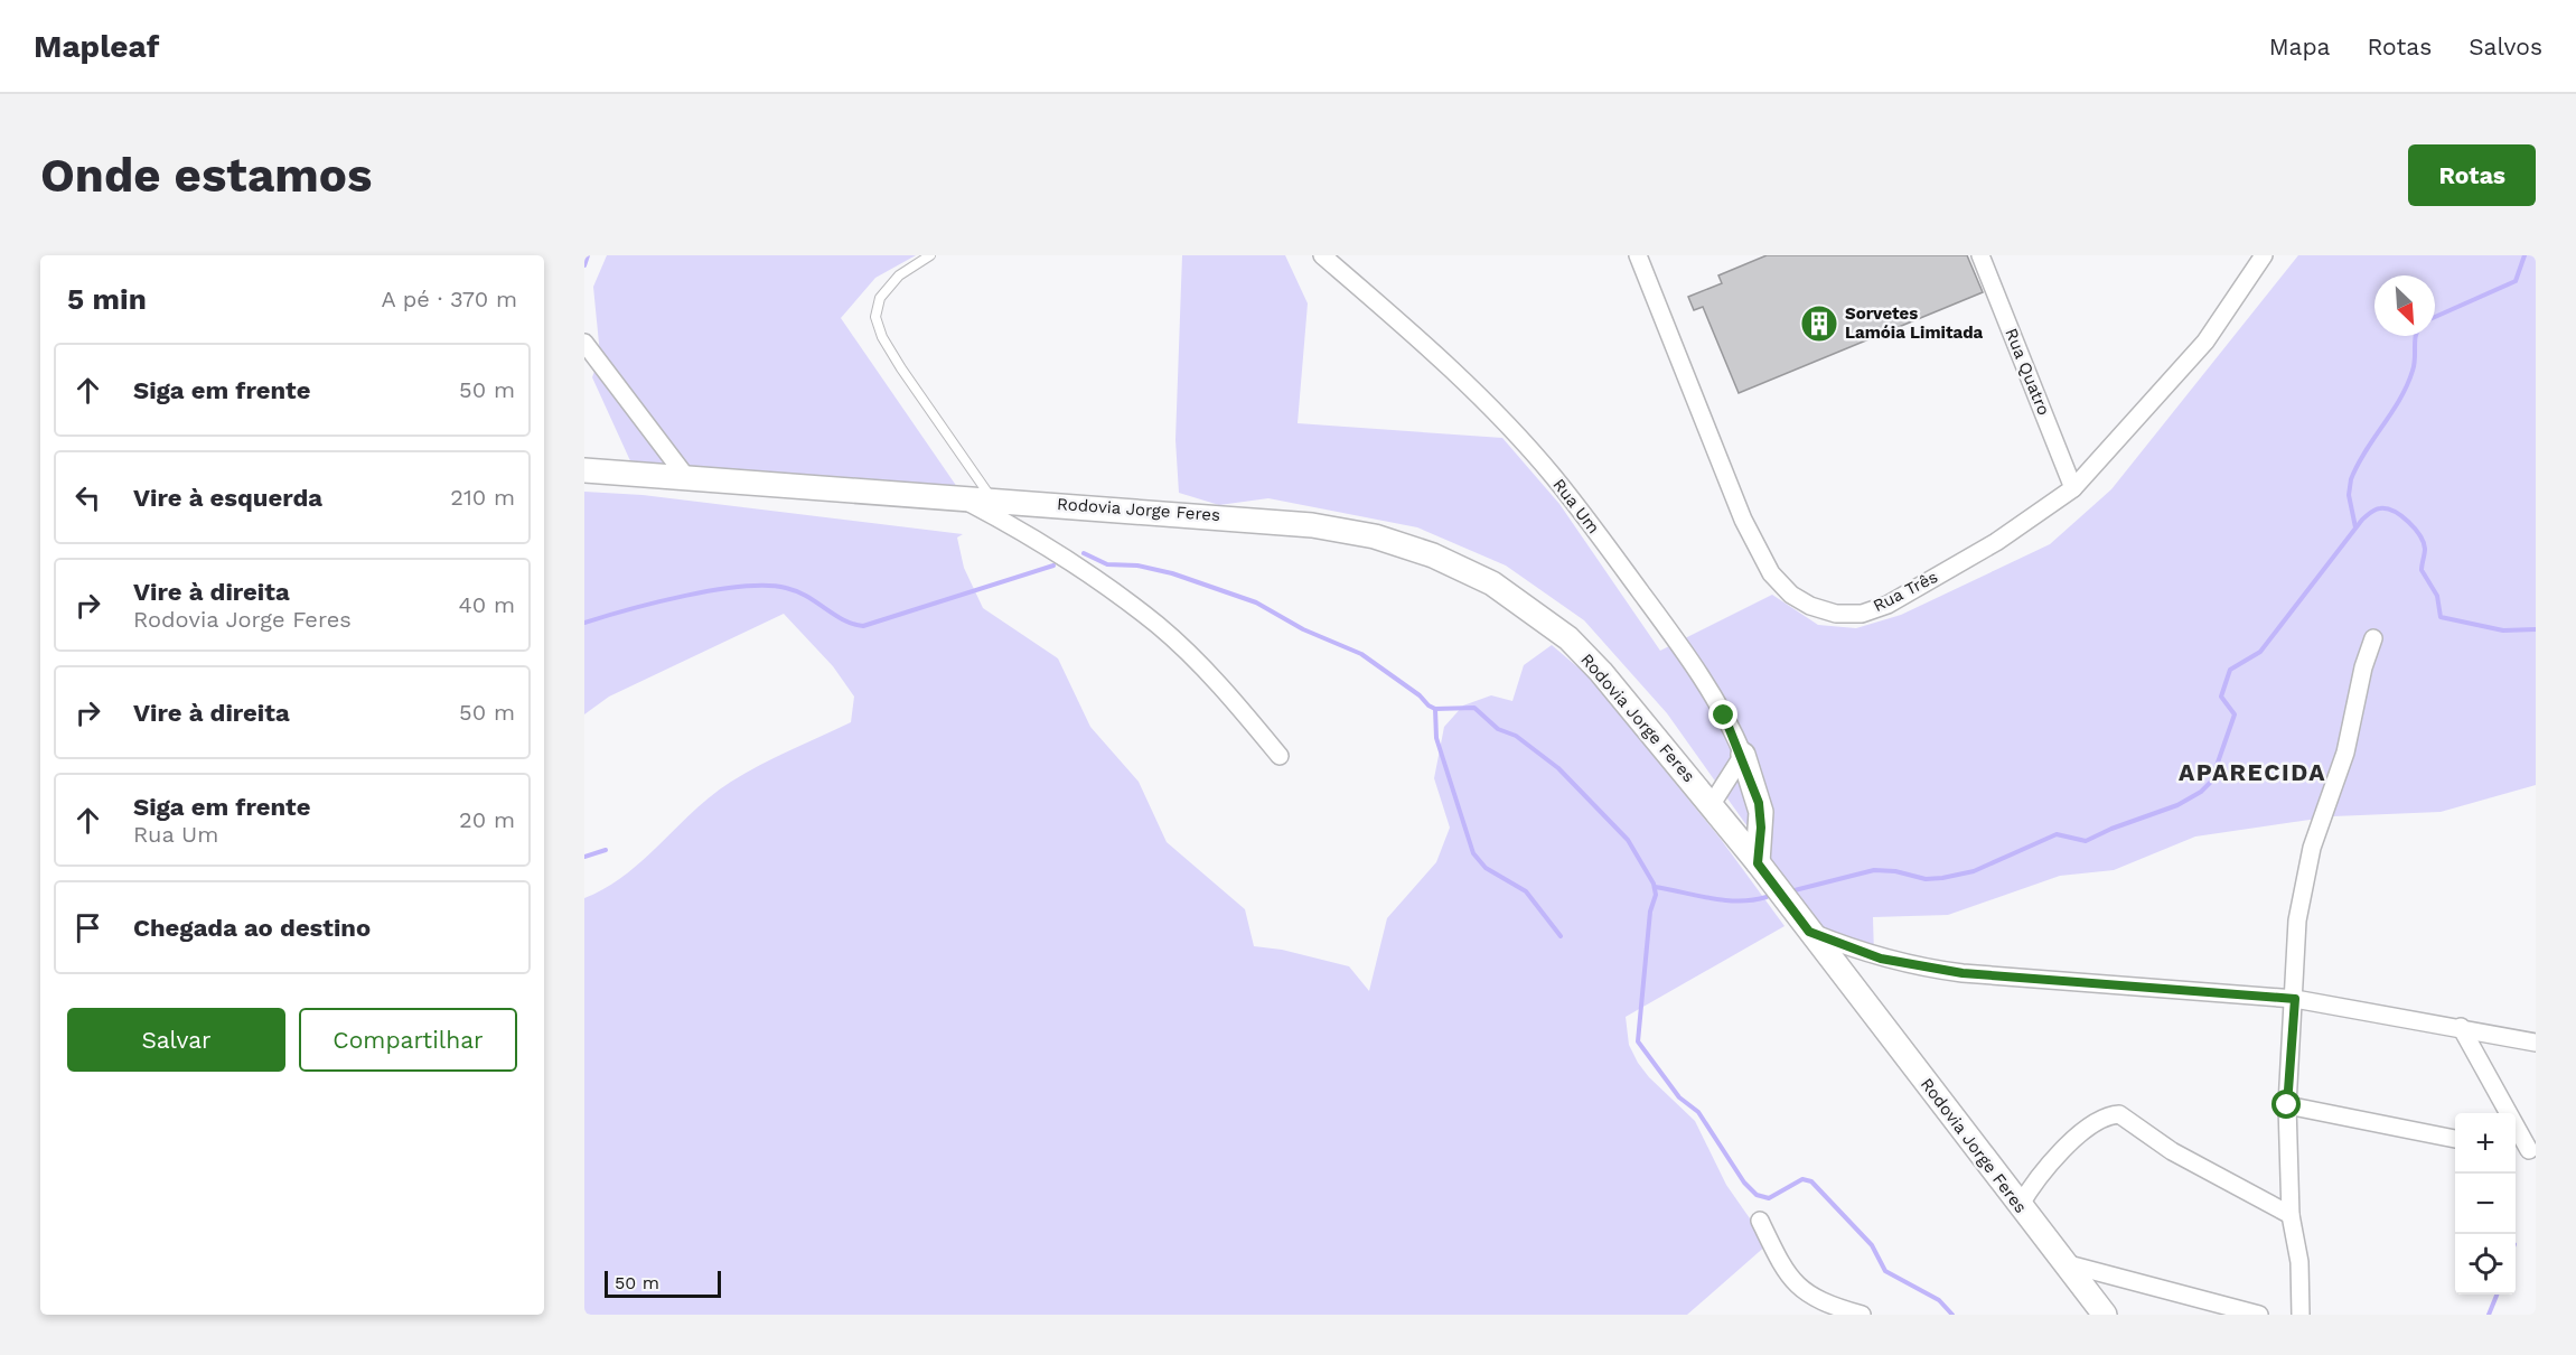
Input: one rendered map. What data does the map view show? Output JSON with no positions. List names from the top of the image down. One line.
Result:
{"streets":{"main road":["Rodovia Jorge Feres"],"street":["Rua Quatro","Rua Um","Rua Três"]},"crossings":[["Rua Quatro","Rua Três"]],"districts":["APARECIDA"],"places":{"building":["Sorvetes Lamóia Limitada"]},"scale_bar":"50 m","north":"bottom right","page":{"header":"Mapleaf","nav":["Mapa","Rotas","Salvos"],"buttons":["Rotas",["Salvar","Compartilhar"]],"title":"Onde estamos","heading":["5 min","A pé · 370 m"],"list":[["Siga em frente","50 m"],["Vire à esquerda","210 m"],["Vire à direita","Rodovia Jorge Feres","40 m"],["Vire à direita","50 m"],["Siga em frente","Rua Um","20 m"],"Chegada ao destino"],"map_buttons":["+","−"],"scale":"50 m"}}
